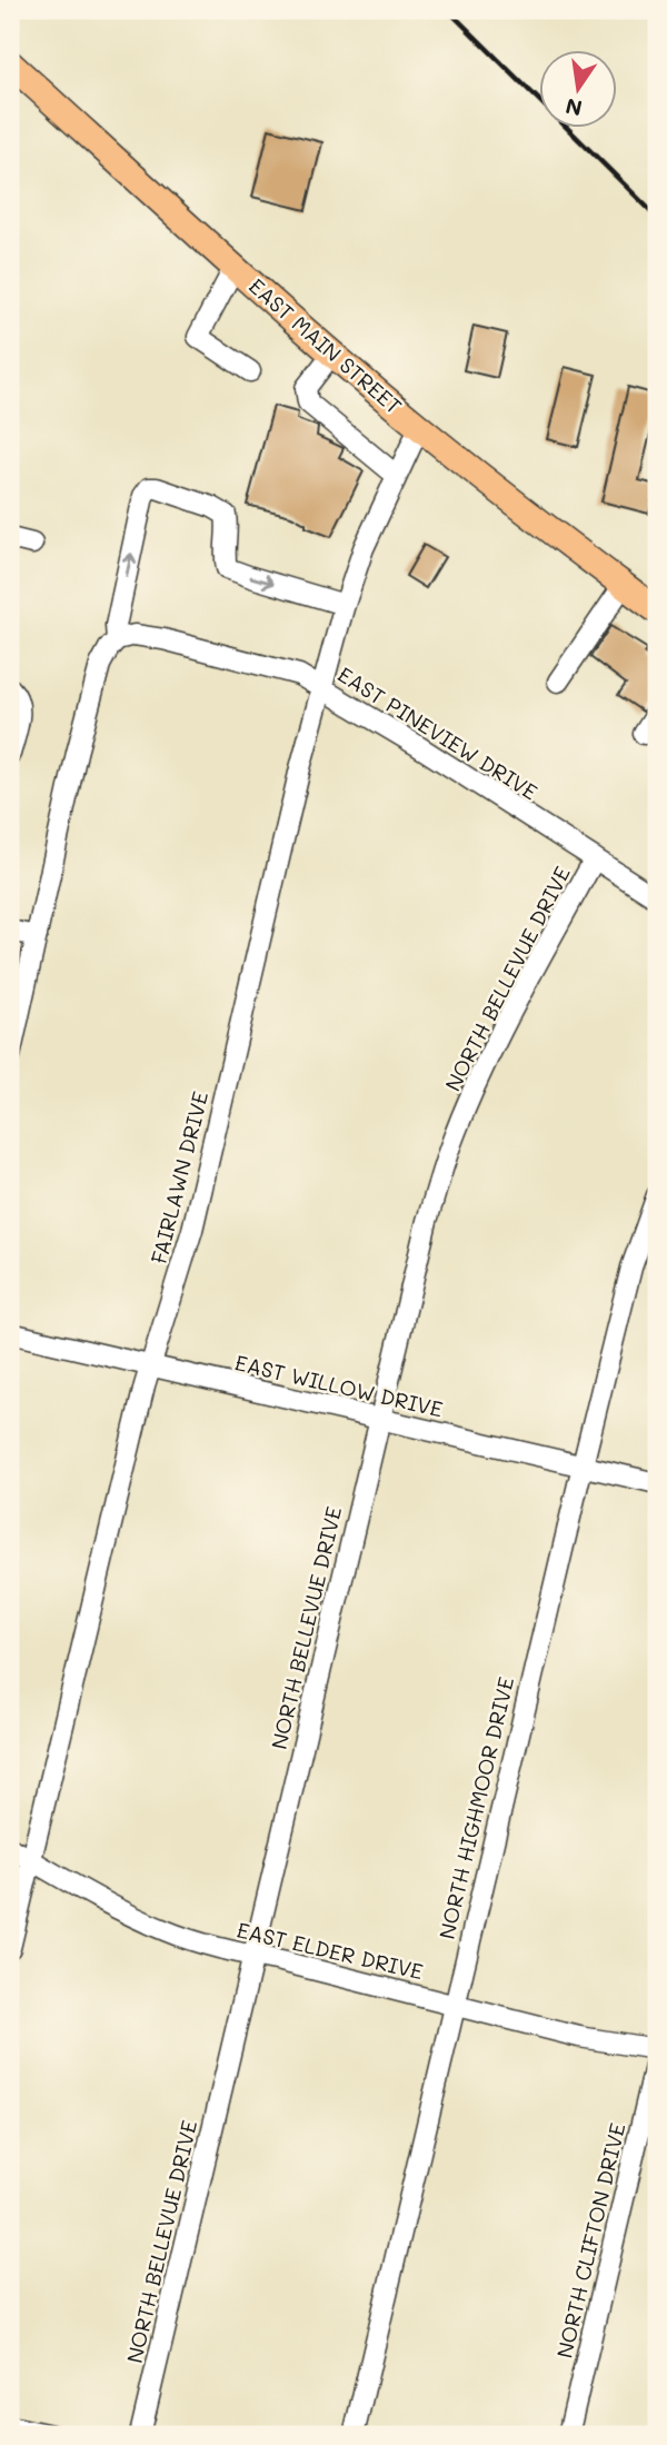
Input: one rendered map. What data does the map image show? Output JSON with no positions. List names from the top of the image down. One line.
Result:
{"streets":{"main road":["EAST MAIN STREET"],"street":["EAST PINEVIEW DRIVE","NORTH BELLEVUE DRIVE","FAIRLAWN DRIVE","EAST WILLOW DRIVE","NORTH HIGHMOOR DRIVE","EAST ELDER DRIVE","NORTH CLIFTON DRIVE"]},"crossings":[["EAST MAIN STREET","FAIRLAWN DRIVE"],["EAST PINEVIEW DRIVE","NORTH BELLEVUE DRIVE"],["EAST PINEVIEW DRIVE","FAIRLAWN DRIVE"],["NORTH BELLEVUE DRIVE","EAST WILLOW DRIVE"],["NORTH BELLEVUE DRIVE","EAST ELDER DRIVE"],["FAIRLAWN DRIVE","EAST WILLOW DRIVE"],["FAIRLAWN DRIVE","EAST ELDER DRIVE"],["EAST WILLOW DRIVE","NORTH HIGHMOOR DRIVE"],["NORTH HIGHMOOR DRIVE","EAST ELDER DRIVE"]],"north":"bottom"}
